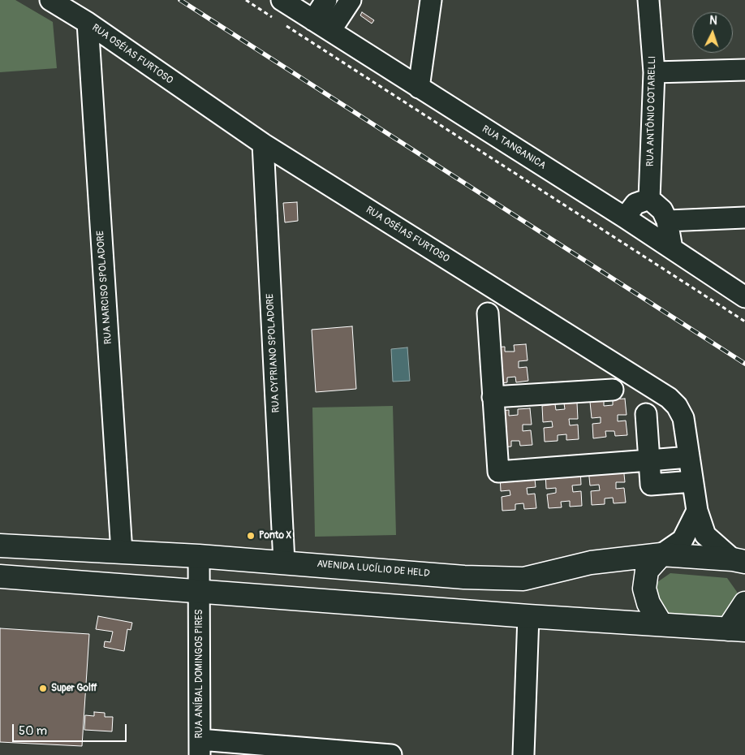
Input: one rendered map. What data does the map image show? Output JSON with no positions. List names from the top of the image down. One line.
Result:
{"streets":{"main road":["AVENIDA LUCÍLIO DE HELD"],"street":["RUA OSÉIAS FURTOSO","RUA ANTÔNIO COTARELLI","RUA TANGANICA","RUA NARCISO SPOLADORE","RUA CYPRIANO SPOLADORE","RUA ANÍBAL DOMINGOS PIRES"]},"crossings":[["RUA OSÉIAS FURTOSO","RUA NARCISO SPOLADORE"],["RUA OSÉIAS FURTOSO","RUA CYPRIANO SPOLADORE"],["RUA OSÉIAS FURTOSO","AVENIDA LUCÍLIO DE HELD"],["RUA NARCISO SPOLADORE","AVENIDA LUCÍLIO DE HELD"],["RUA CYPRIANO SPOLADORE","AVENIDA LUCÍLIO DE HELD"],["AVENIDA LUCÍLIO DE HELD","RUA ANÍBAL DOMINGOS PIRES"]],"places":["Ponto X","Super Golff"],"scale_bar":"50 m","north":"top"}
